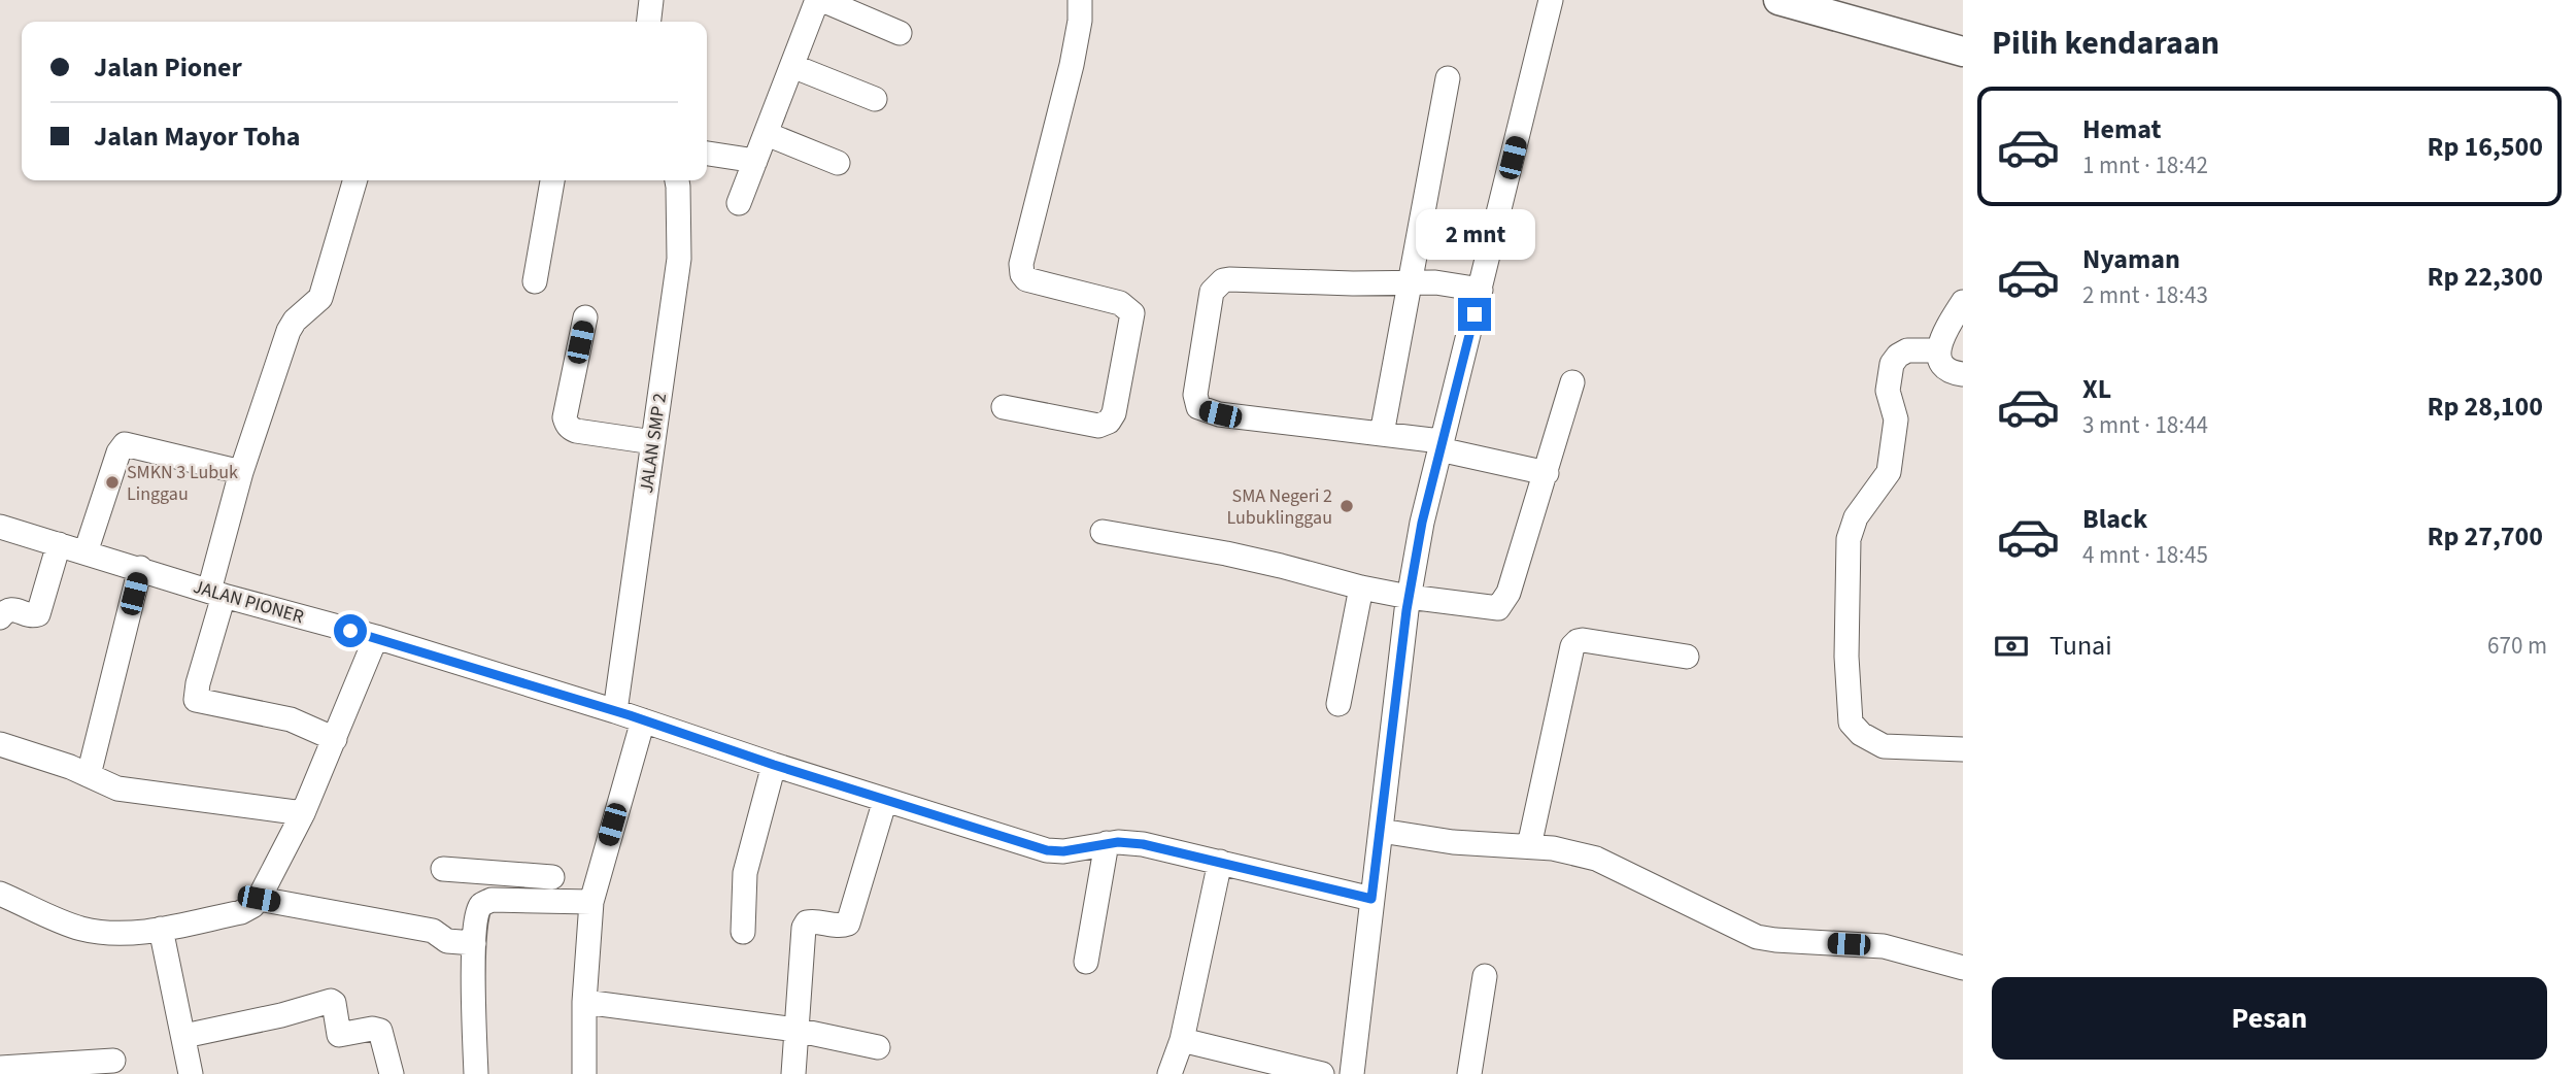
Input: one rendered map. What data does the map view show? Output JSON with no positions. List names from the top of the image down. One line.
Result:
{"streets":{"street":["JALAN SMP 2","JALAN PIONER"]},"crossings":[["JALAN SMP 2","JALAN PIONER"]],"places":["SMKN 3 Lubuk Linggau","SMA Negeri 2 Lubuklinggau"],"page":{"heading":"Pilih kendaraan","banner":["Jalan Pioner","Jalan Mayor Toha"],"list":[{"name":"Hemat","note":"1 mnt · 18:42","value":"Rp 16,500"},{"name":"Nyaman","note":"2 mnt · 18:43","value":"Rp 22,300"},{"name":"XL","note":"3 mnt · 18:44","value":"Rp 28,100"},{"name":"Black","note":"4 mnt · 18:45","value":"Rp 27,700"}],"bubble":"2 mnt","pay":["Tunai","670 m"],"buttons":"Pesan"}}
